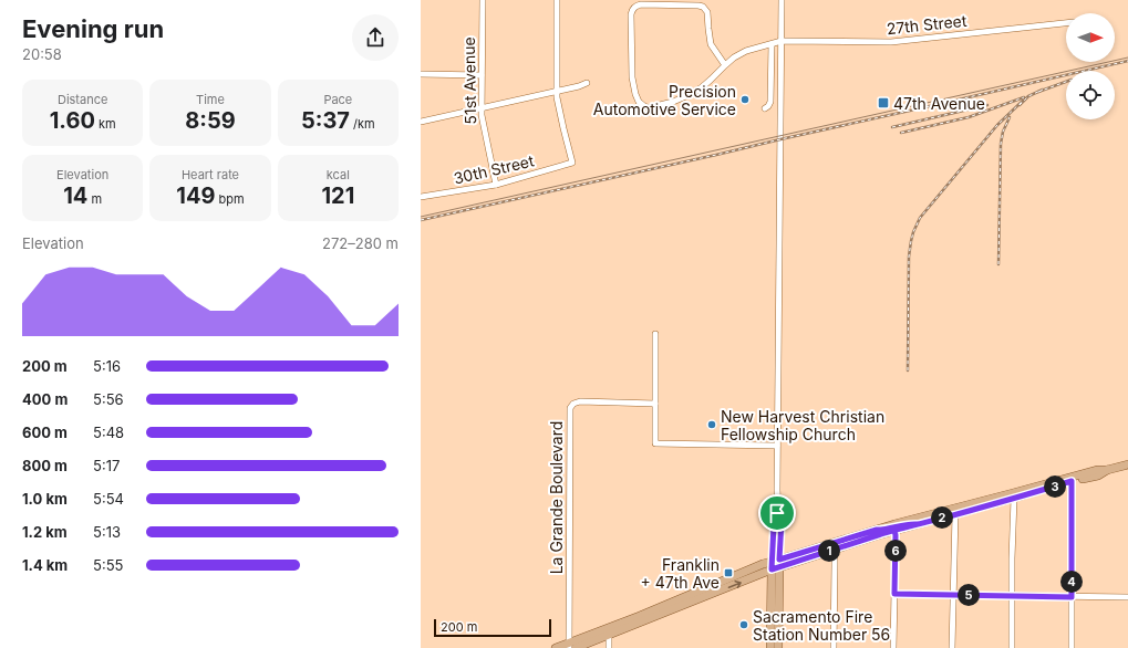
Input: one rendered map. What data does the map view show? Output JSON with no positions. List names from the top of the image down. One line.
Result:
{"streets":{"street":["27th Street","51st Avenue","30th Street","La Grande Boulevard"]},"crossings":[["51st Avenue","30th Street"]],"places":{"other":["Precision Automotive Service","New Harvest Christian Fellowship Church","Sacramento Fire Station Number 56"],"transit":["47th Avenue","Franklin + 47th Ave"]},"scale_bar":"200 m","north":"right","page":{"heading":["Evening run","20:58"],"stats":[["Distance","1.60 km"],["Time","8:59"],["Pace","5:37 /km"],["Elevation","14 m"],["Heart rate","149 bpm"],["kcal","121"]],"chart":["Elevation","272–280 m"],"list":[{"name":"200 m","note":"5:16"},{"name":"400 m","note":"5:56"},{"name":"600 m","note":"5:48"},{"name":"800 m","note":"5:17"},{"name":"1.0 km","note":"5:54"},{"name":"1.2 km","note":"5:13"},{"name":"1.4 km","note":"5:55"}],"pins":["3","2","1","6","4","5"],"scale":"200 m"}}
